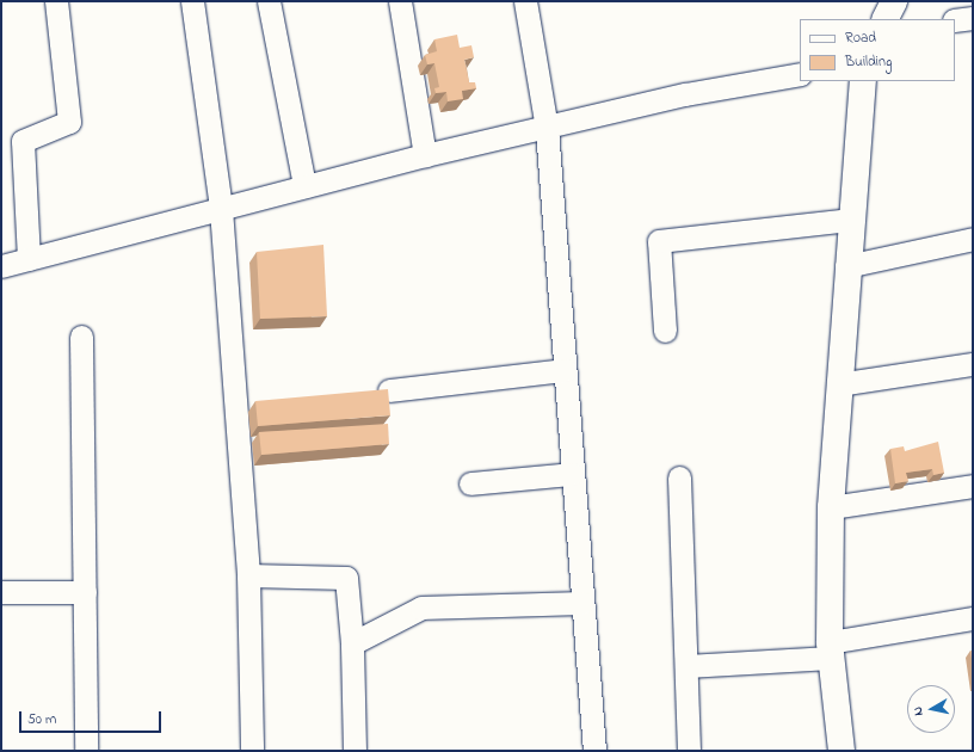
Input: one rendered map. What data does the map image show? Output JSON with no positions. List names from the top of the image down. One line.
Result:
{"legend":["Road","Building"],"scale_bar":"50 m","north":"left"}
